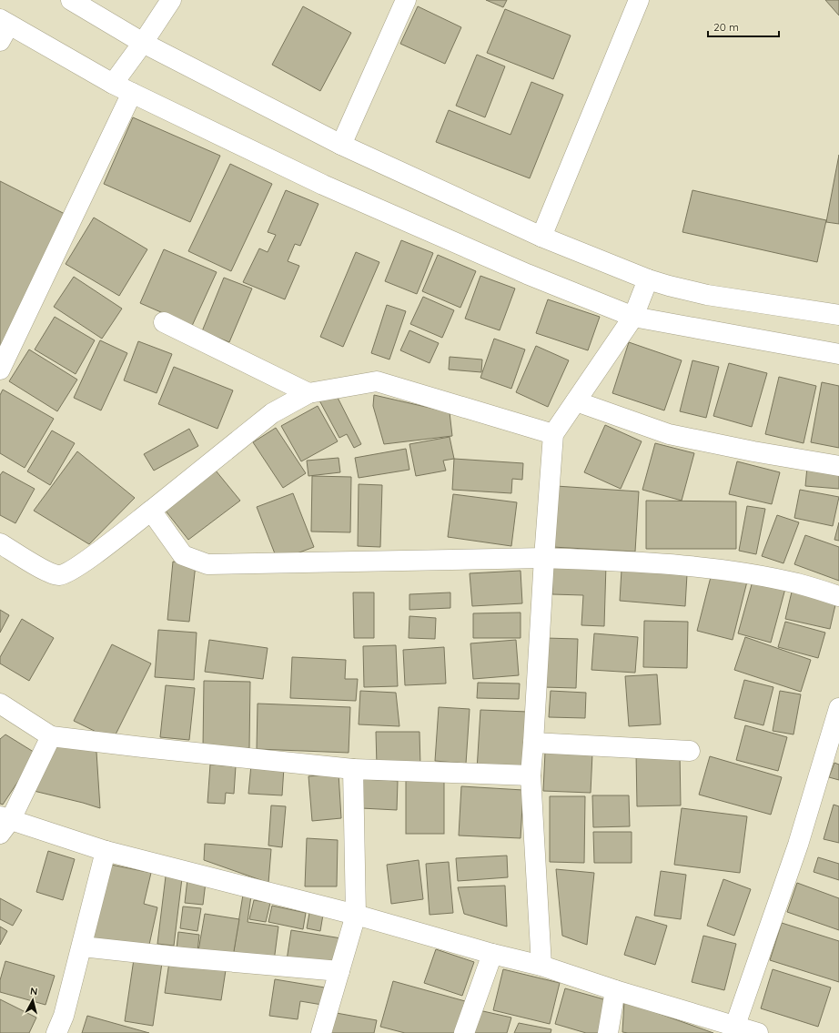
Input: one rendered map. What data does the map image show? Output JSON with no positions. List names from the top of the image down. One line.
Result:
{"scale_bar":"20 m","north":"top"}
